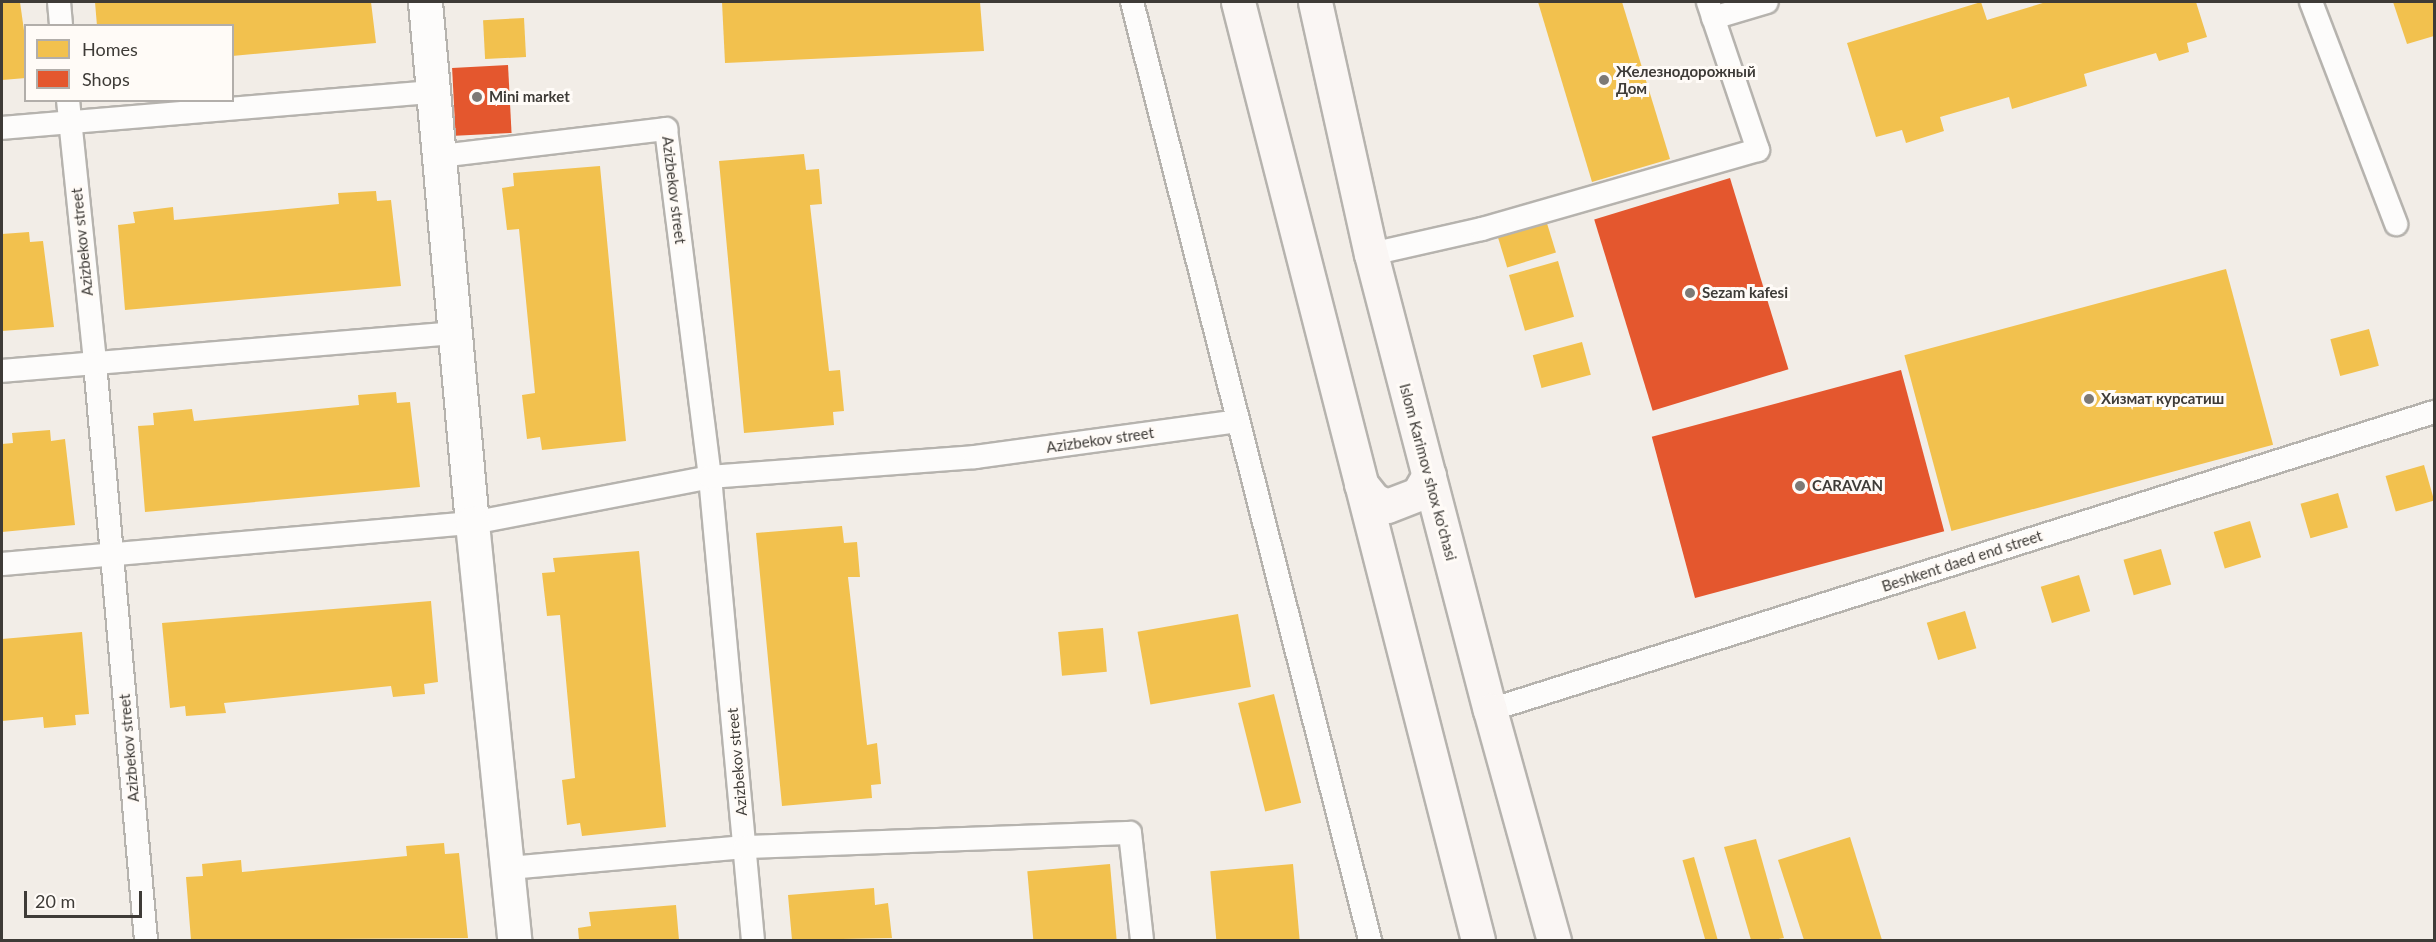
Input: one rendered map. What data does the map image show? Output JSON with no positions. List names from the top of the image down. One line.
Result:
{"streets":{"main road":["Islom Karimov shox ko'chasi"],"lane":["Azizbekov street","Beshkent daed end street"]},"crossings":[["Islom Karimov shox ko'chasi","Beshkent daed end street"]],"places":["Железнодорожный Дом","Mini market","Sezam kafesi","Хизмат курсатиш","CARAVAN"],"legend":["Homes","Shops"],"scale_bar":"20 m"}
